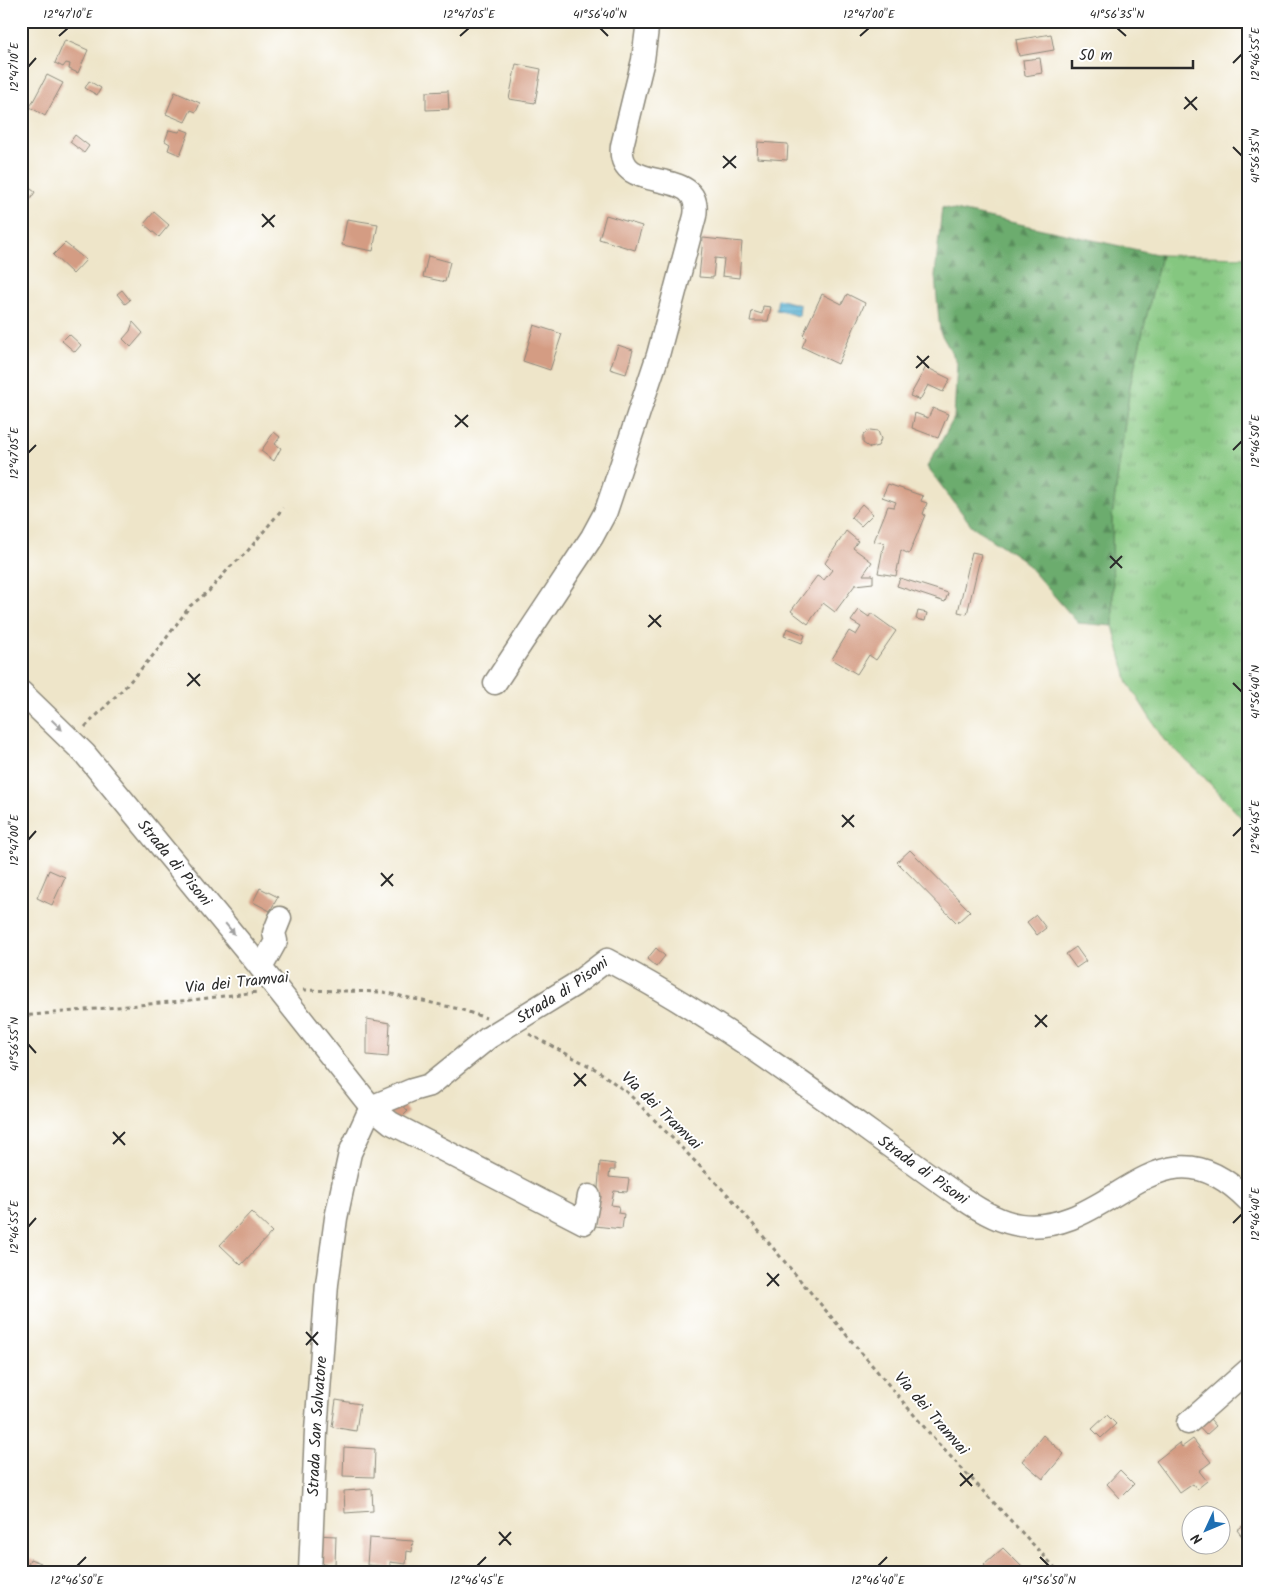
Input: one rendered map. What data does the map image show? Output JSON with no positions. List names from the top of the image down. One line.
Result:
{"streets":{"street":["Strada di Pisoni","Strada San Salvatore"],"path":["Via dei Tramvai"]},"crossings":[["Strada di Pisoni","Via dei Tramvai"],["Strada di Pisoni","Strada San Salvatore"]],"scale_bar":"50 m","north":"bottom left","coordinates":["12°47'10\"E","12°47'05\"E","41°56'40\"N","12°47'00\"E","41°56'35\"N","12°46'55\"E","12°46'50\"E","12°46'45\"E","41°56'55\"N","12°46'40\"E","41°56'50\"N"]}
